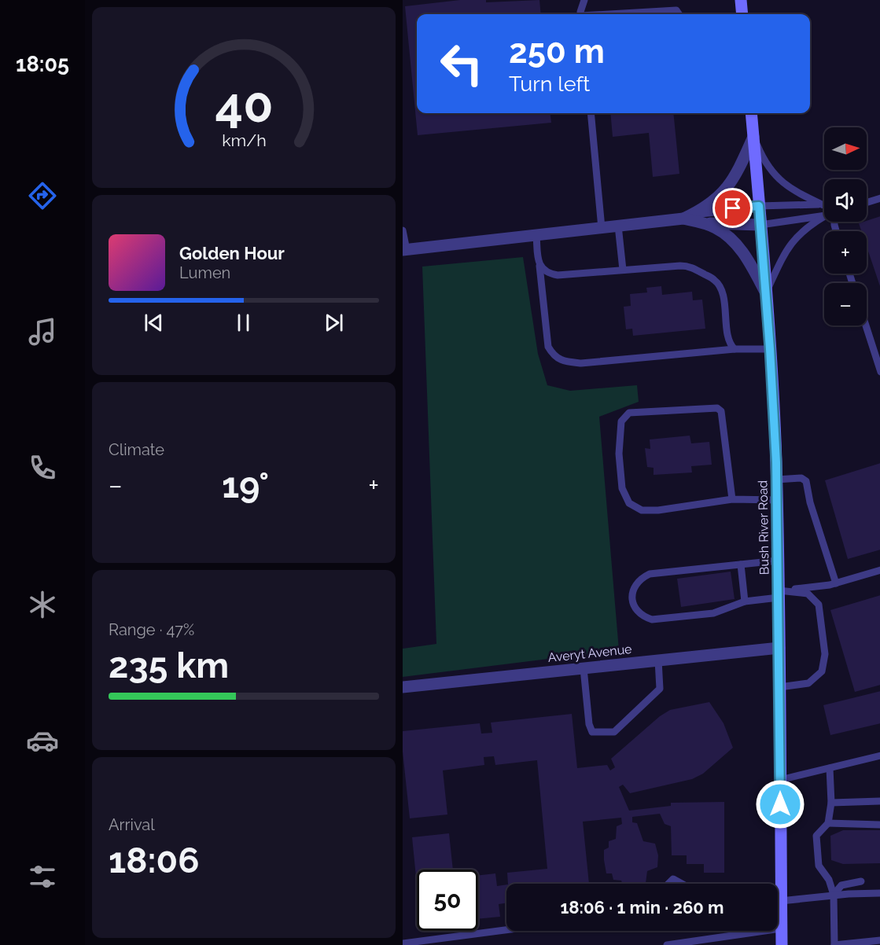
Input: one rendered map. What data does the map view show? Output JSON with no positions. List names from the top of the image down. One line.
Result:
{"streets":{"main road":["Bush River Road"],"street":["Averyt Avenue"]},"crossings":[["Bush River Road","Averyt Avenue"]],"north":"right","page":{"tabs":"18:05","turn":["250 m","Turn left"],"map_buttons":["+","−"],"song":["Golden Hour","Lumen"],"tile":["Climate",["Range · 47%","235 km"],["Arrival","18:06"]],"heat":["−","19°","+"],"limit":"50","trip":"18:06 · 1 min · 260 m","gauge":["40","km/h"]}}
